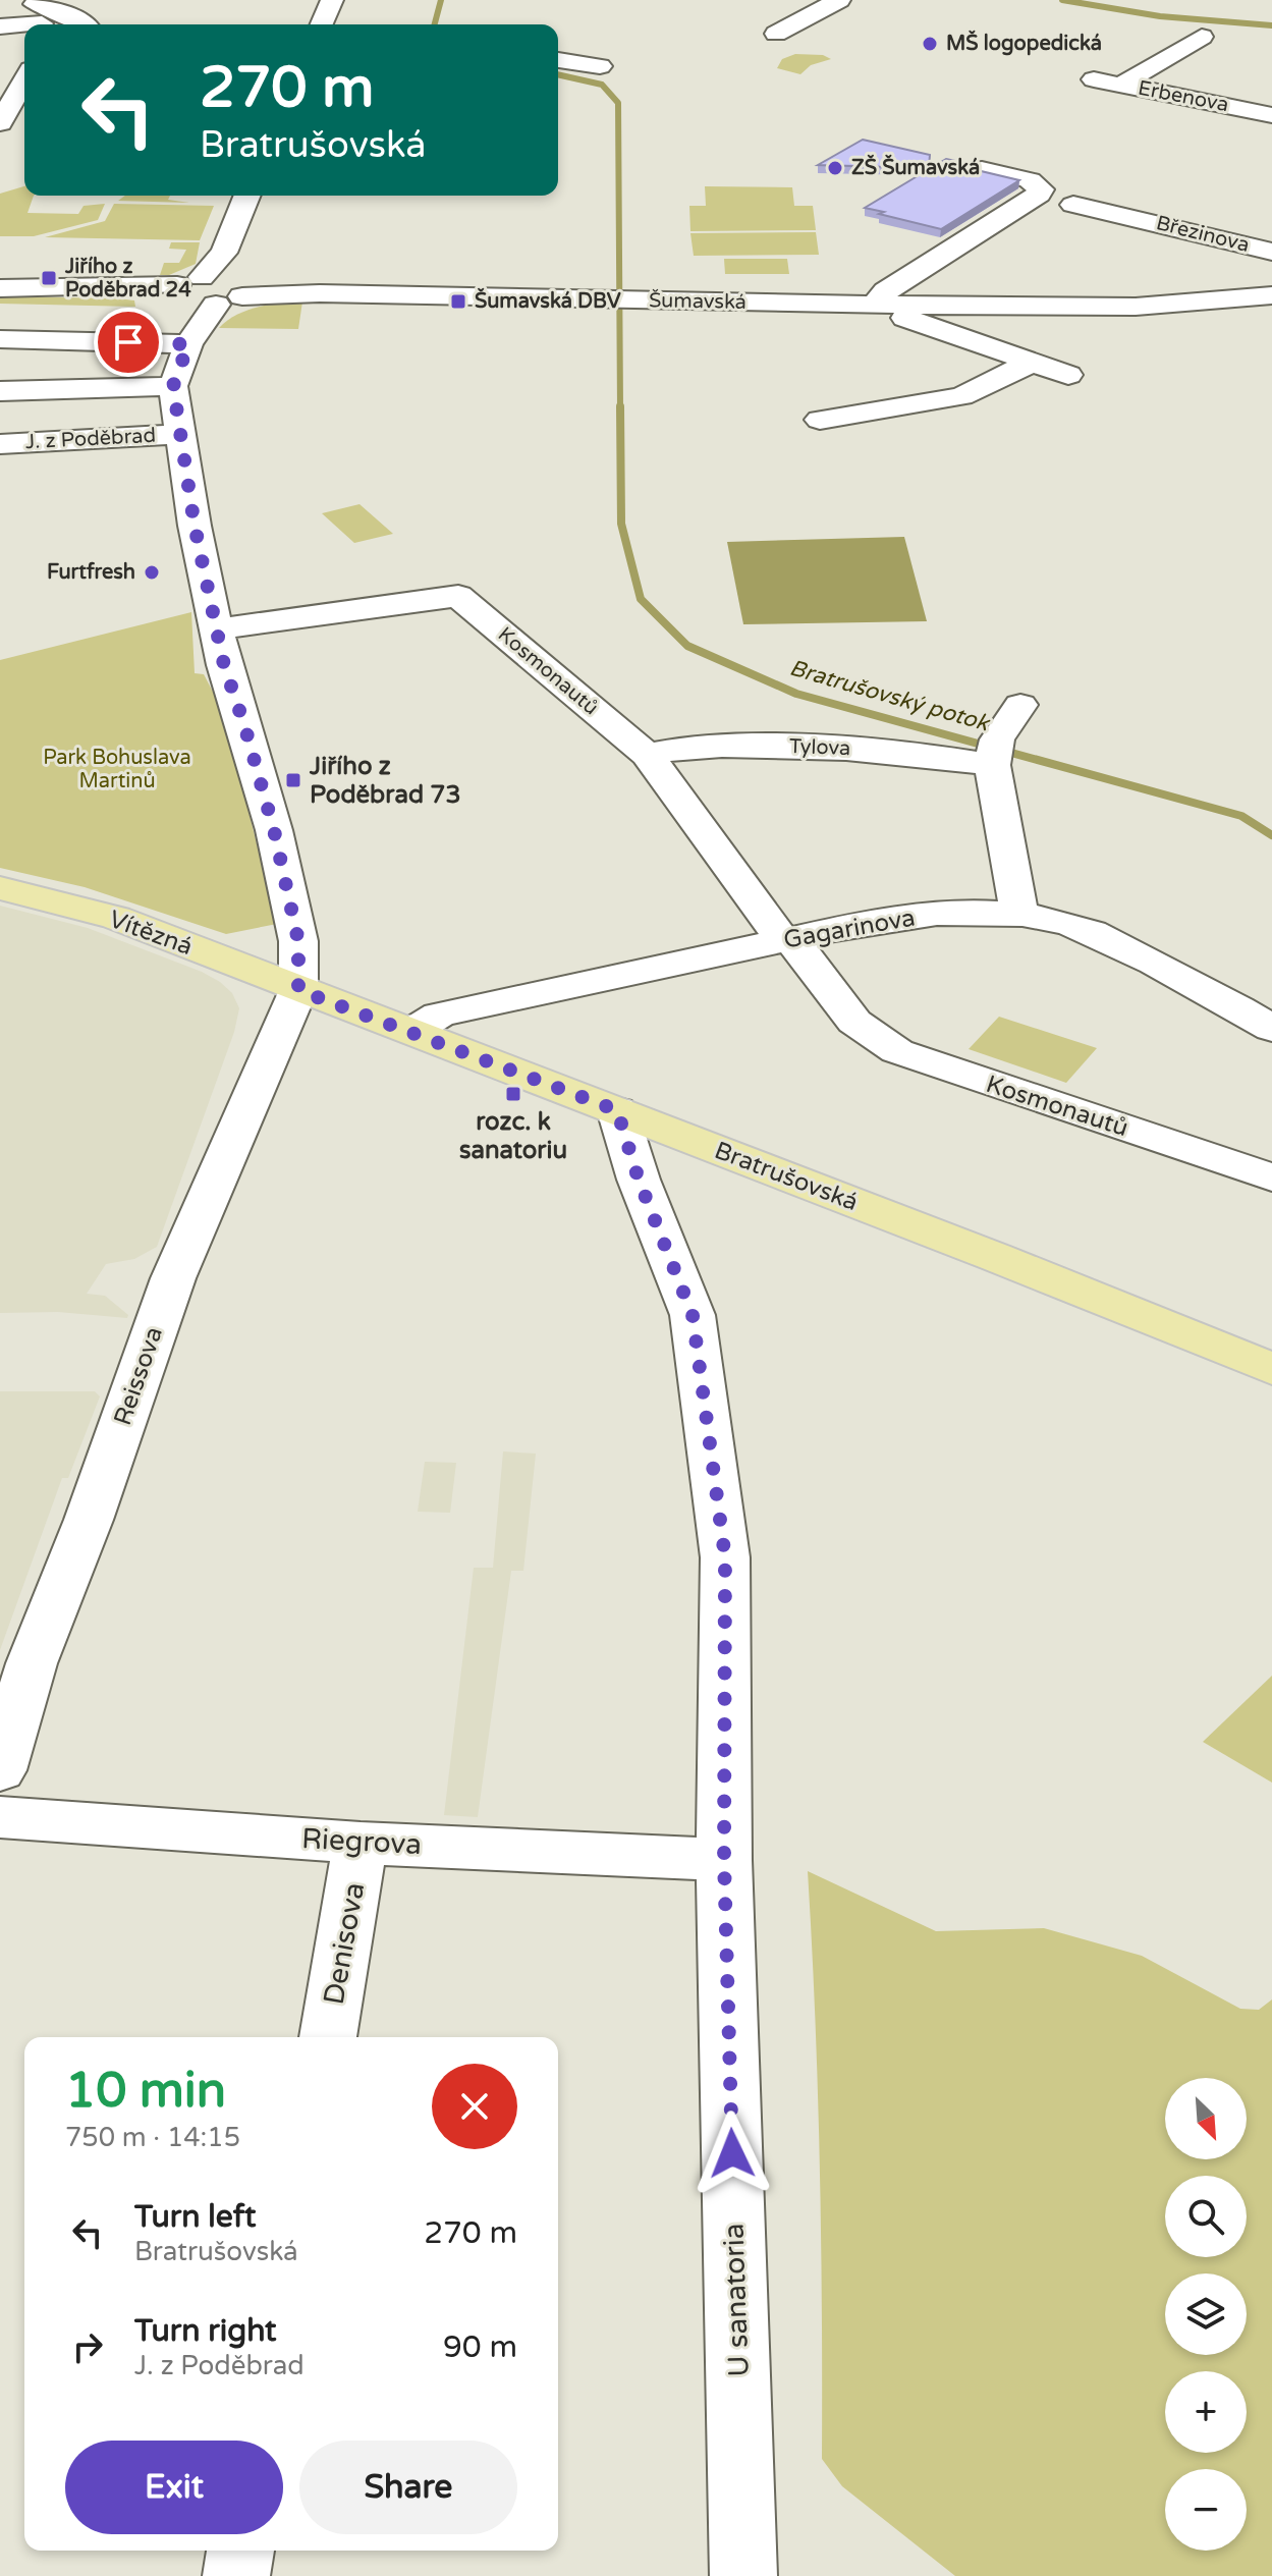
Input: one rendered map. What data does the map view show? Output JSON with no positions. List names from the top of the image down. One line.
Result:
{"streets":{"main road":["Vítězná","Bratrušovská"],"street":["Erbenova","Březinova","Šumavská","J. z Poděbrad","Kosmonautů","Tylova","Gagarinova","Reissova","Riegrova","Denisova","U sanatoria"]},"crossings":[["Šumavská","J. z Poděbrad"],["J. z Poděbrad","Kosmonautů"],["J. z Poděbrad","Vítězná"],["J. z Poděbrad","Bratrušovská"],["J. z Poděbrad","Reissova"],["Kosmonautů","Tylova"],["Kosmonautů","Gagarinova"],["Gagarinova","Bratrušovská"],["Vítězná","Bratrušovská"],["Vítězná","Reissova"],["Bratrušovská","Reissova"],["Bratrušovská","U sanatoria"],["Riegrova","Denisova"],["Riegrova","U sanatoria"]],"water":["Bratrušovský potok"],"parks":["Park Bohuslava Martinů"],"places":{"other":["MŠ logopedická","ZŠ Šumavská","Furtfresh"],"transit":["Jiřího z Poděbrad 24","Šumavská DBV","Jiřího z Poděbrad 73","rozc. k sanatoriu"]},"north":"bottom right","page":{"turn":["270 m","Bratrušovská"],"heading":["10 min","750 m · 14:15"],"map_buttons":["+","−"],"list":[{"name":"Turn left","note":"Bratrušovská","value":"270 m"},{"name":"Turn right","note":"J. z Poděbrad","value":"90 m"}],"buttons":["Exit","Share"]}}
